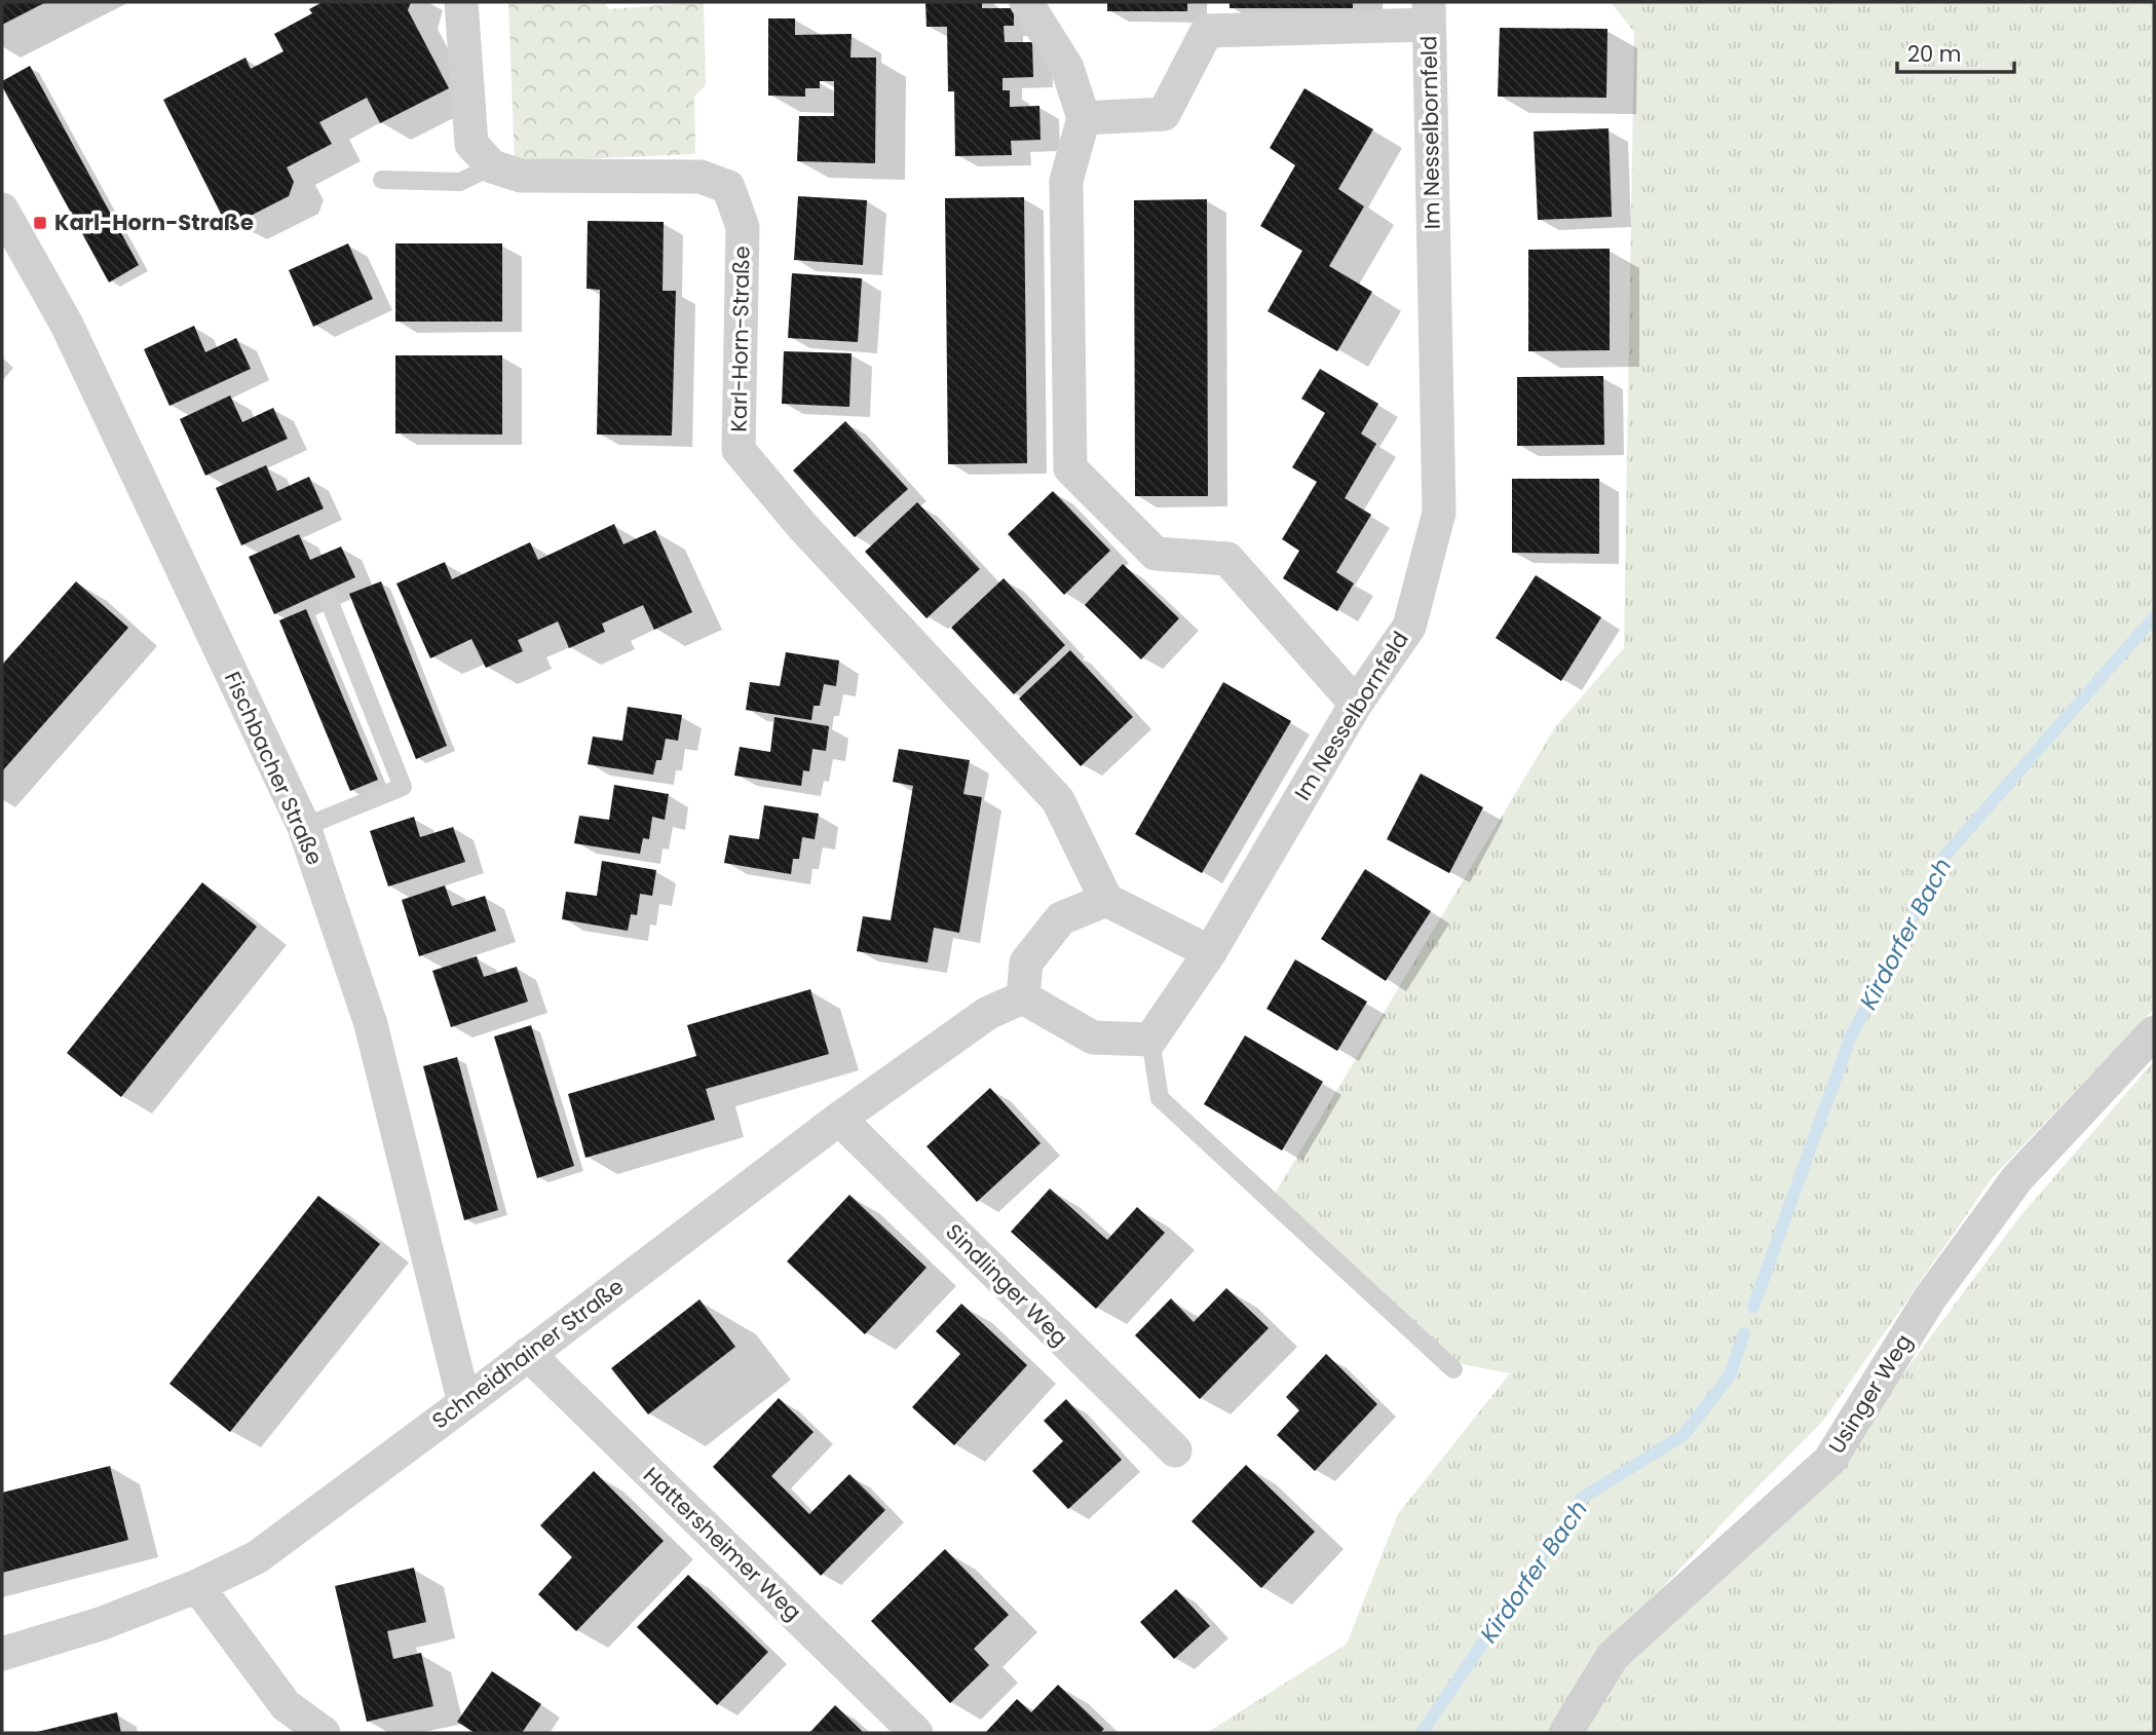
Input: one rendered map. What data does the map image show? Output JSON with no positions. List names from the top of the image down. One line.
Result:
{"streets":{"street":["Im Nesselbornfeld","Karl-Horn-Straße","Fischbacher Straße","Sindlinger Weg","Schneidhainer Straße","Usinger Weg","Hattersheimer Weg"]},"crossings":[["Im Nesselbornfeld","Karl-Horn-Straße"],["Im Nesselbornfeld","Schneidhainer Straße"],["Karl-Horn-Straße","Schneidhainer Straße"],["Fischbacher Straße","Schneidhainer Straße"],["Sindlinger Weg","Schneidhainer Straße"],["Schneidhainer Straße","Hattersheimer Weg"]],"water":["Kirdorfer Bach"],"places":{"transit":["Karl-Horn-Straße"]},"scale_bar":"20 m"}
